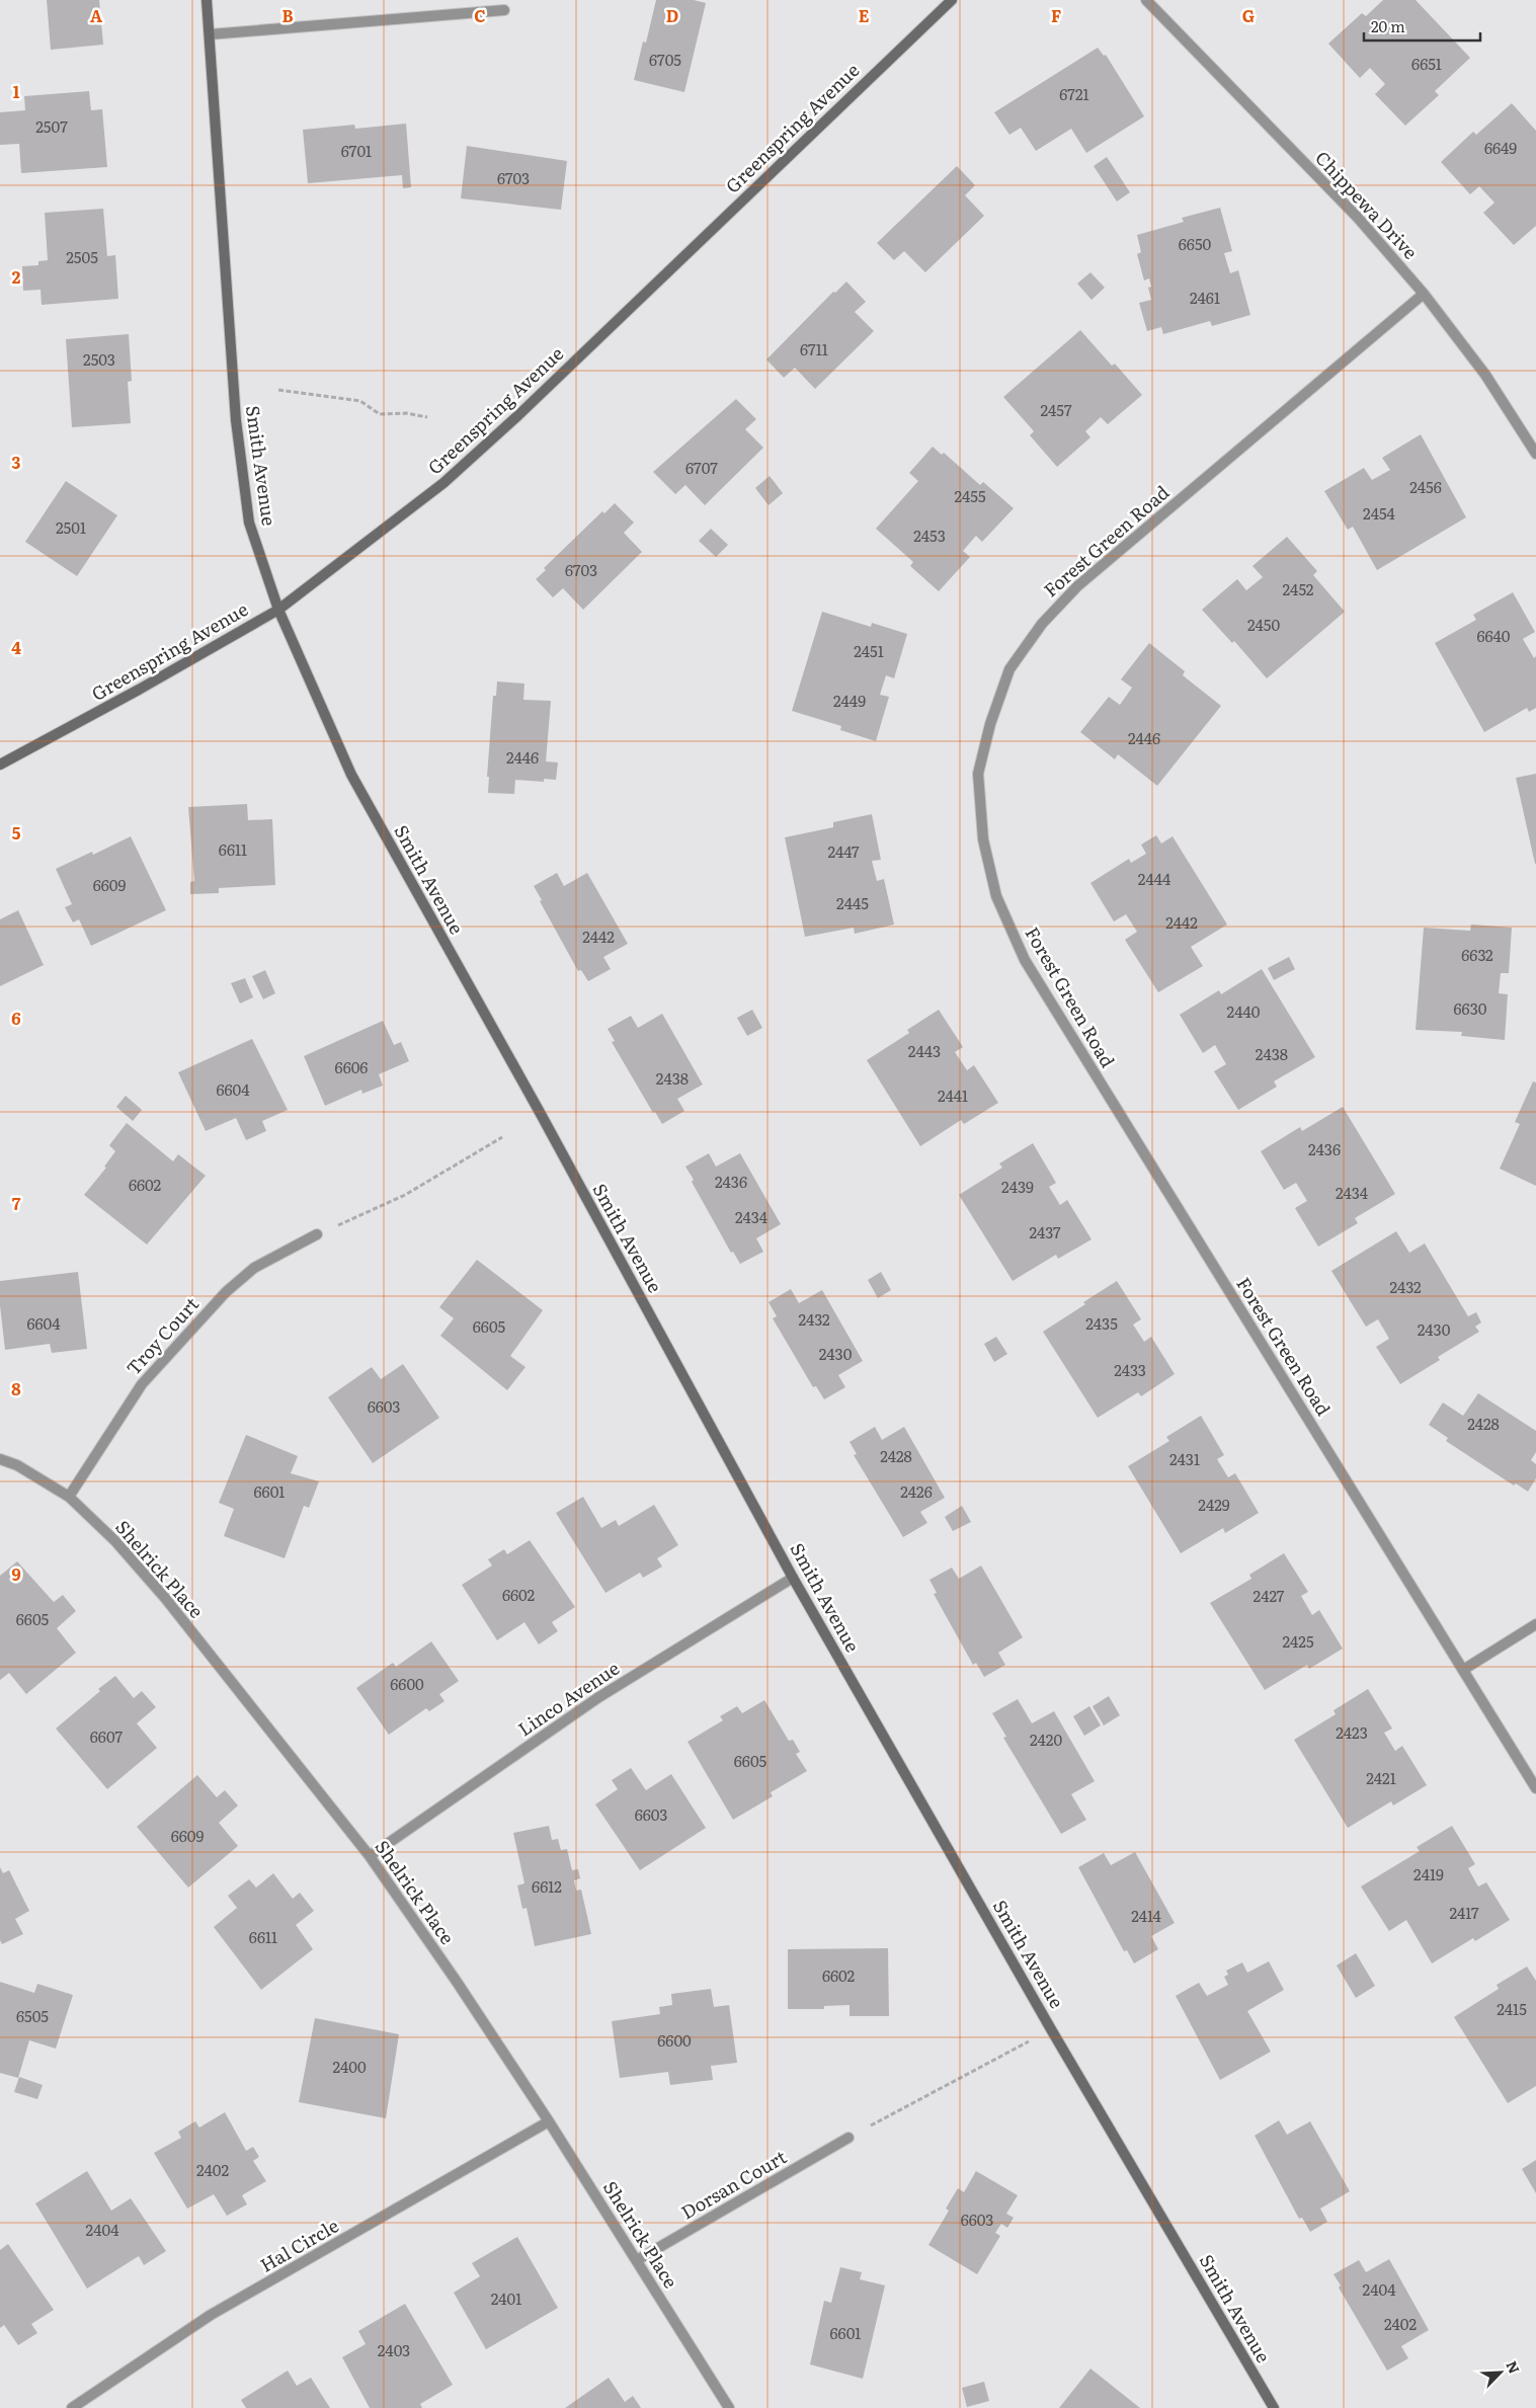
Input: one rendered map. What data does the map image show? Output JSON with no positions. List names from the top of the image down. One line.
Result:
{"streets":{"main road":["Greenspring Avenue","Smith Avenue"],"street":["Chippewa Drive","Forest Green Road","Troy Court","Shelrick Place","Linco Avenue","Dorsan Court","Hal Circle"]},"crossings":[["Greenspring Avenue","Smith Avenue"],["Chippewa Drive","Forest Green Road"],["Smith Avenue","Linco Avenue"],["Troy Court","Shelrick Place"],["Shelrick Place","Linco Avenue"],["Shelrick Place","Dorsan Court"],["Shelrick Place","Hal Circle"]],"house_numbers":["6705","6651","6721","2507","6649","6701","6703","6650","2505","2461","6711","2503","2457","6707","2456","2455","2454","2501","2453","6703","2452","2450","6640","2451","2449","2446","2446","6611","2447","2444","6609","2445","2442","2442","6632","6630","2440","2443","2438","6606","2438","6604","2441","2436","2436","6602","2439","2434","2434","2437","2432","2432","6604","2435","6605","2430","2430","2433","6603","2428","2428","2431","6601","2426","2429","6602","2427","6605","2425","6600","2423","6607","2420","6605","2421","6603","6609","2419","6612","2417","2414","6611","6602","2415","6505","6600","2400","2402","6603","2404","2404","2401","2402","6601","2403"],"scale_bar":"20 m","north":"top right","grid":{"columns":["A","B","C","D","E","F","G"],"rows":["1","2","3","4","5","6","7","8","9"]}}
